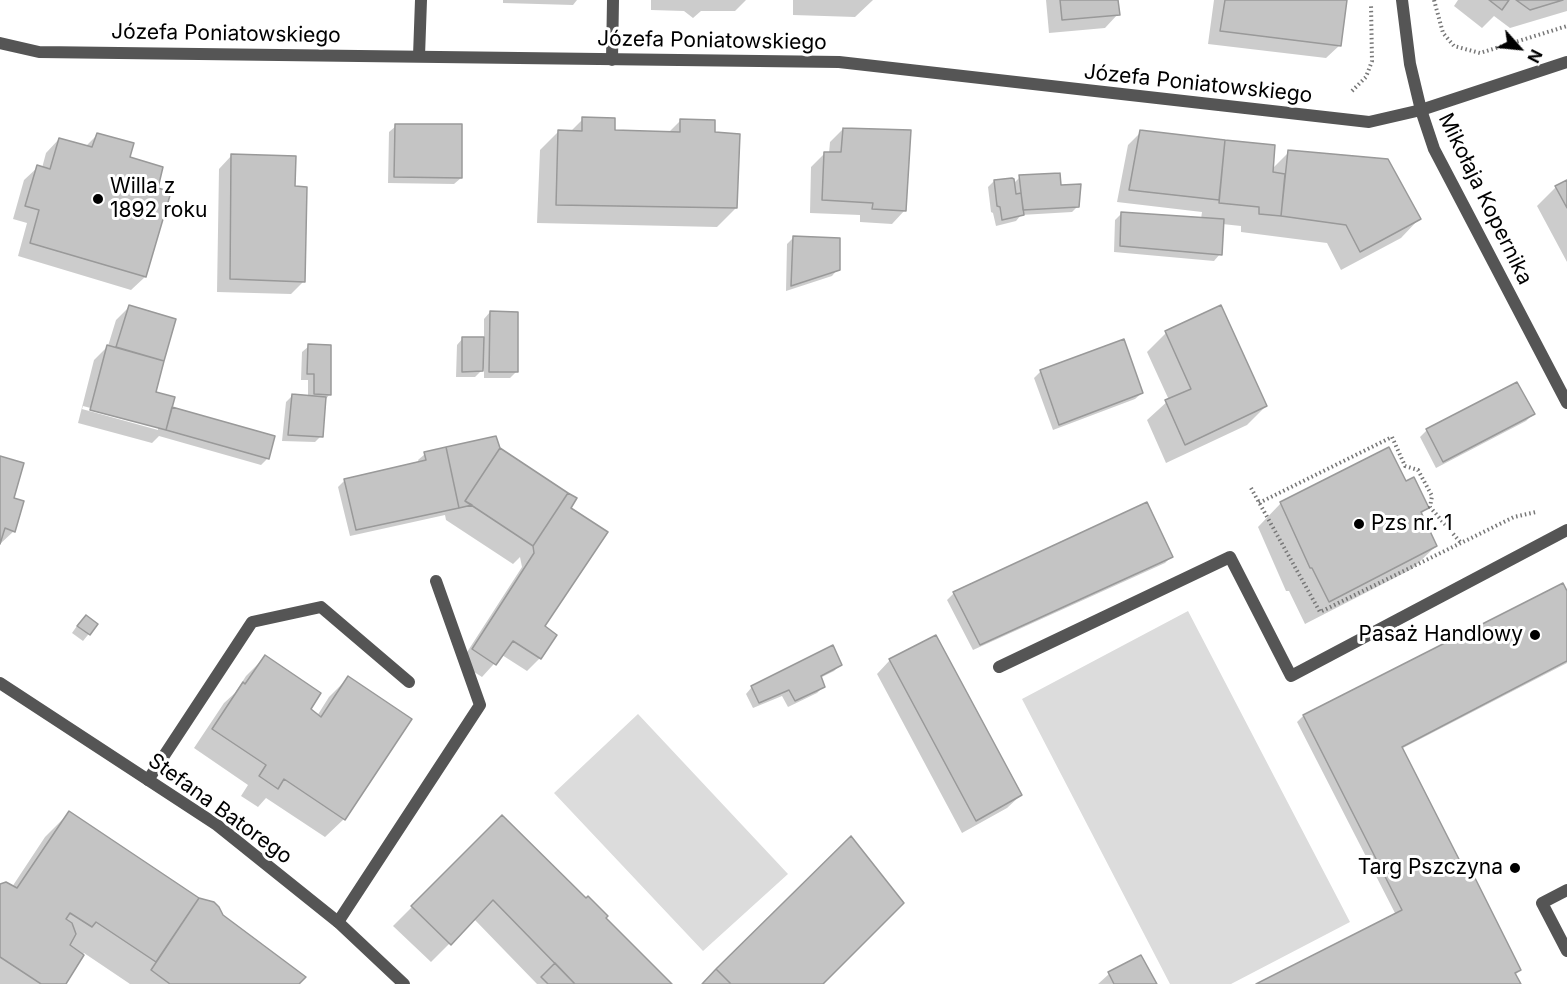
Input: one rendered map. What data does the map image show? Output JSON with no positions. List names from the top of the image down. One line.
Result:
{"streets":{"street":["Józefa Poniatowskiego","Mikołaja Kopernika","Stefana Batorego"]},"crossings":[["Józefa Poniatowskiego","Mikołaja Kopernika"]],"places":["Willa z 1892 roku","Pzs nr. 1","Pasaż Handlowy","Targ Pszczyna"],"north":"bottom right"}
